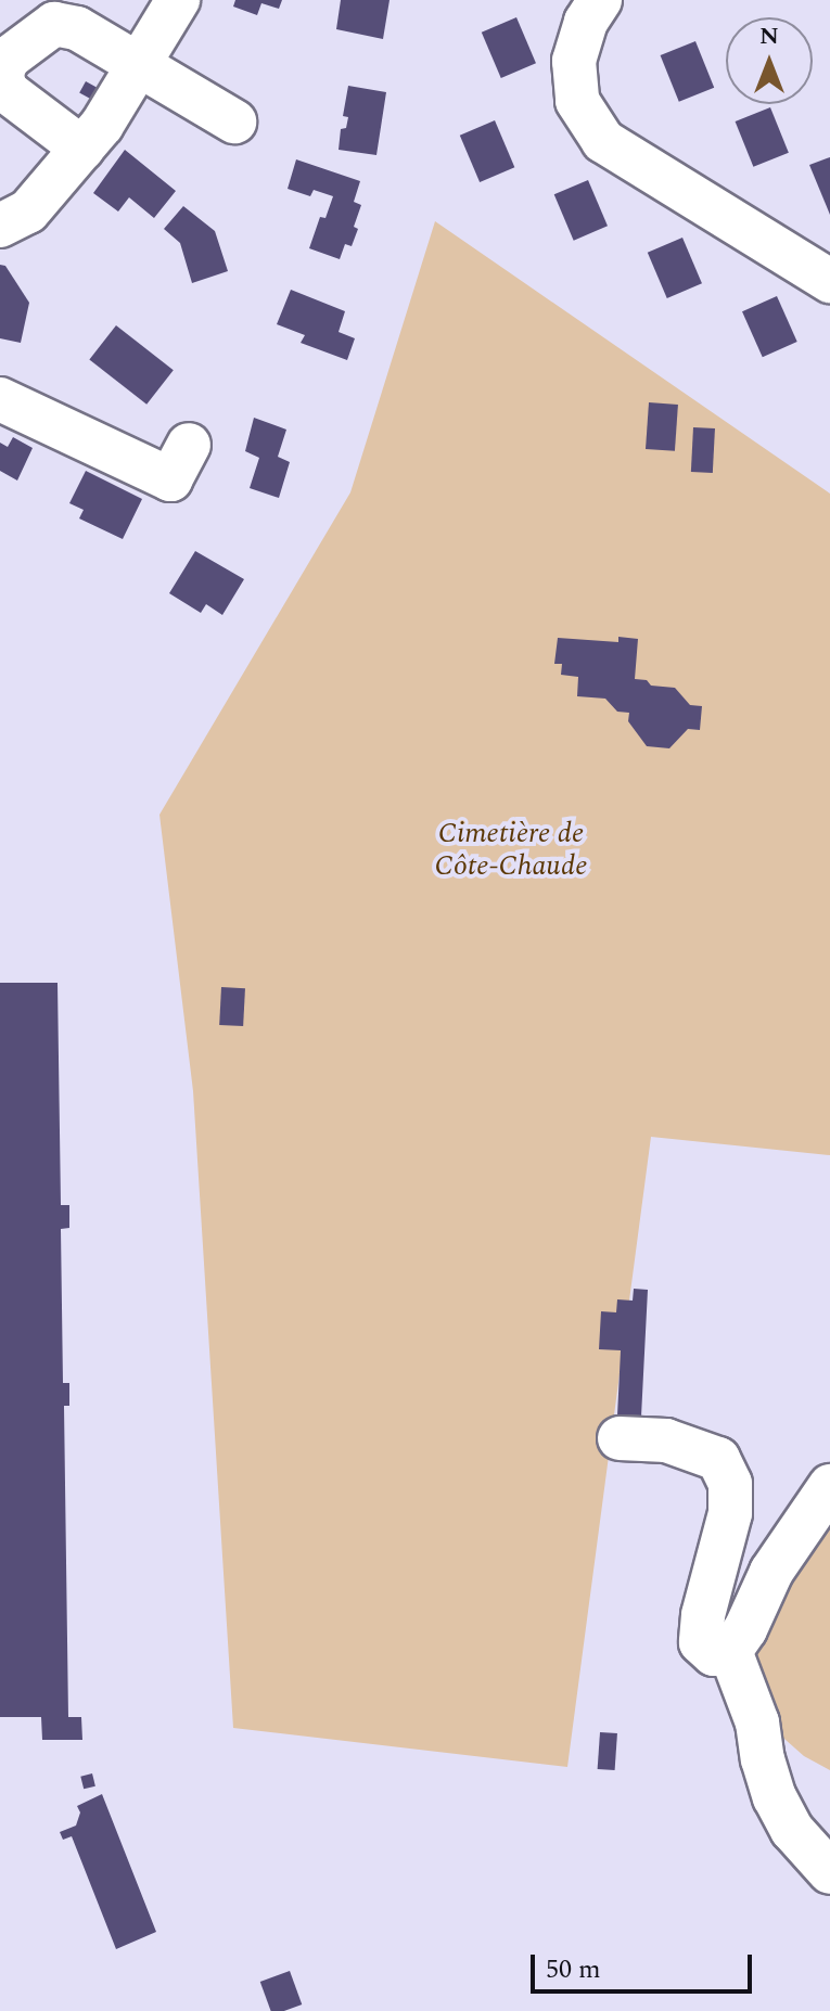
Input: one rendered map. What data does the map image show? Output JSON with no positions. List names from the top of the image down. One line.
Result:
{"parks":["Cimetière de Côte-Chaude"],"scale_bar":"50 m","north":"top"}
